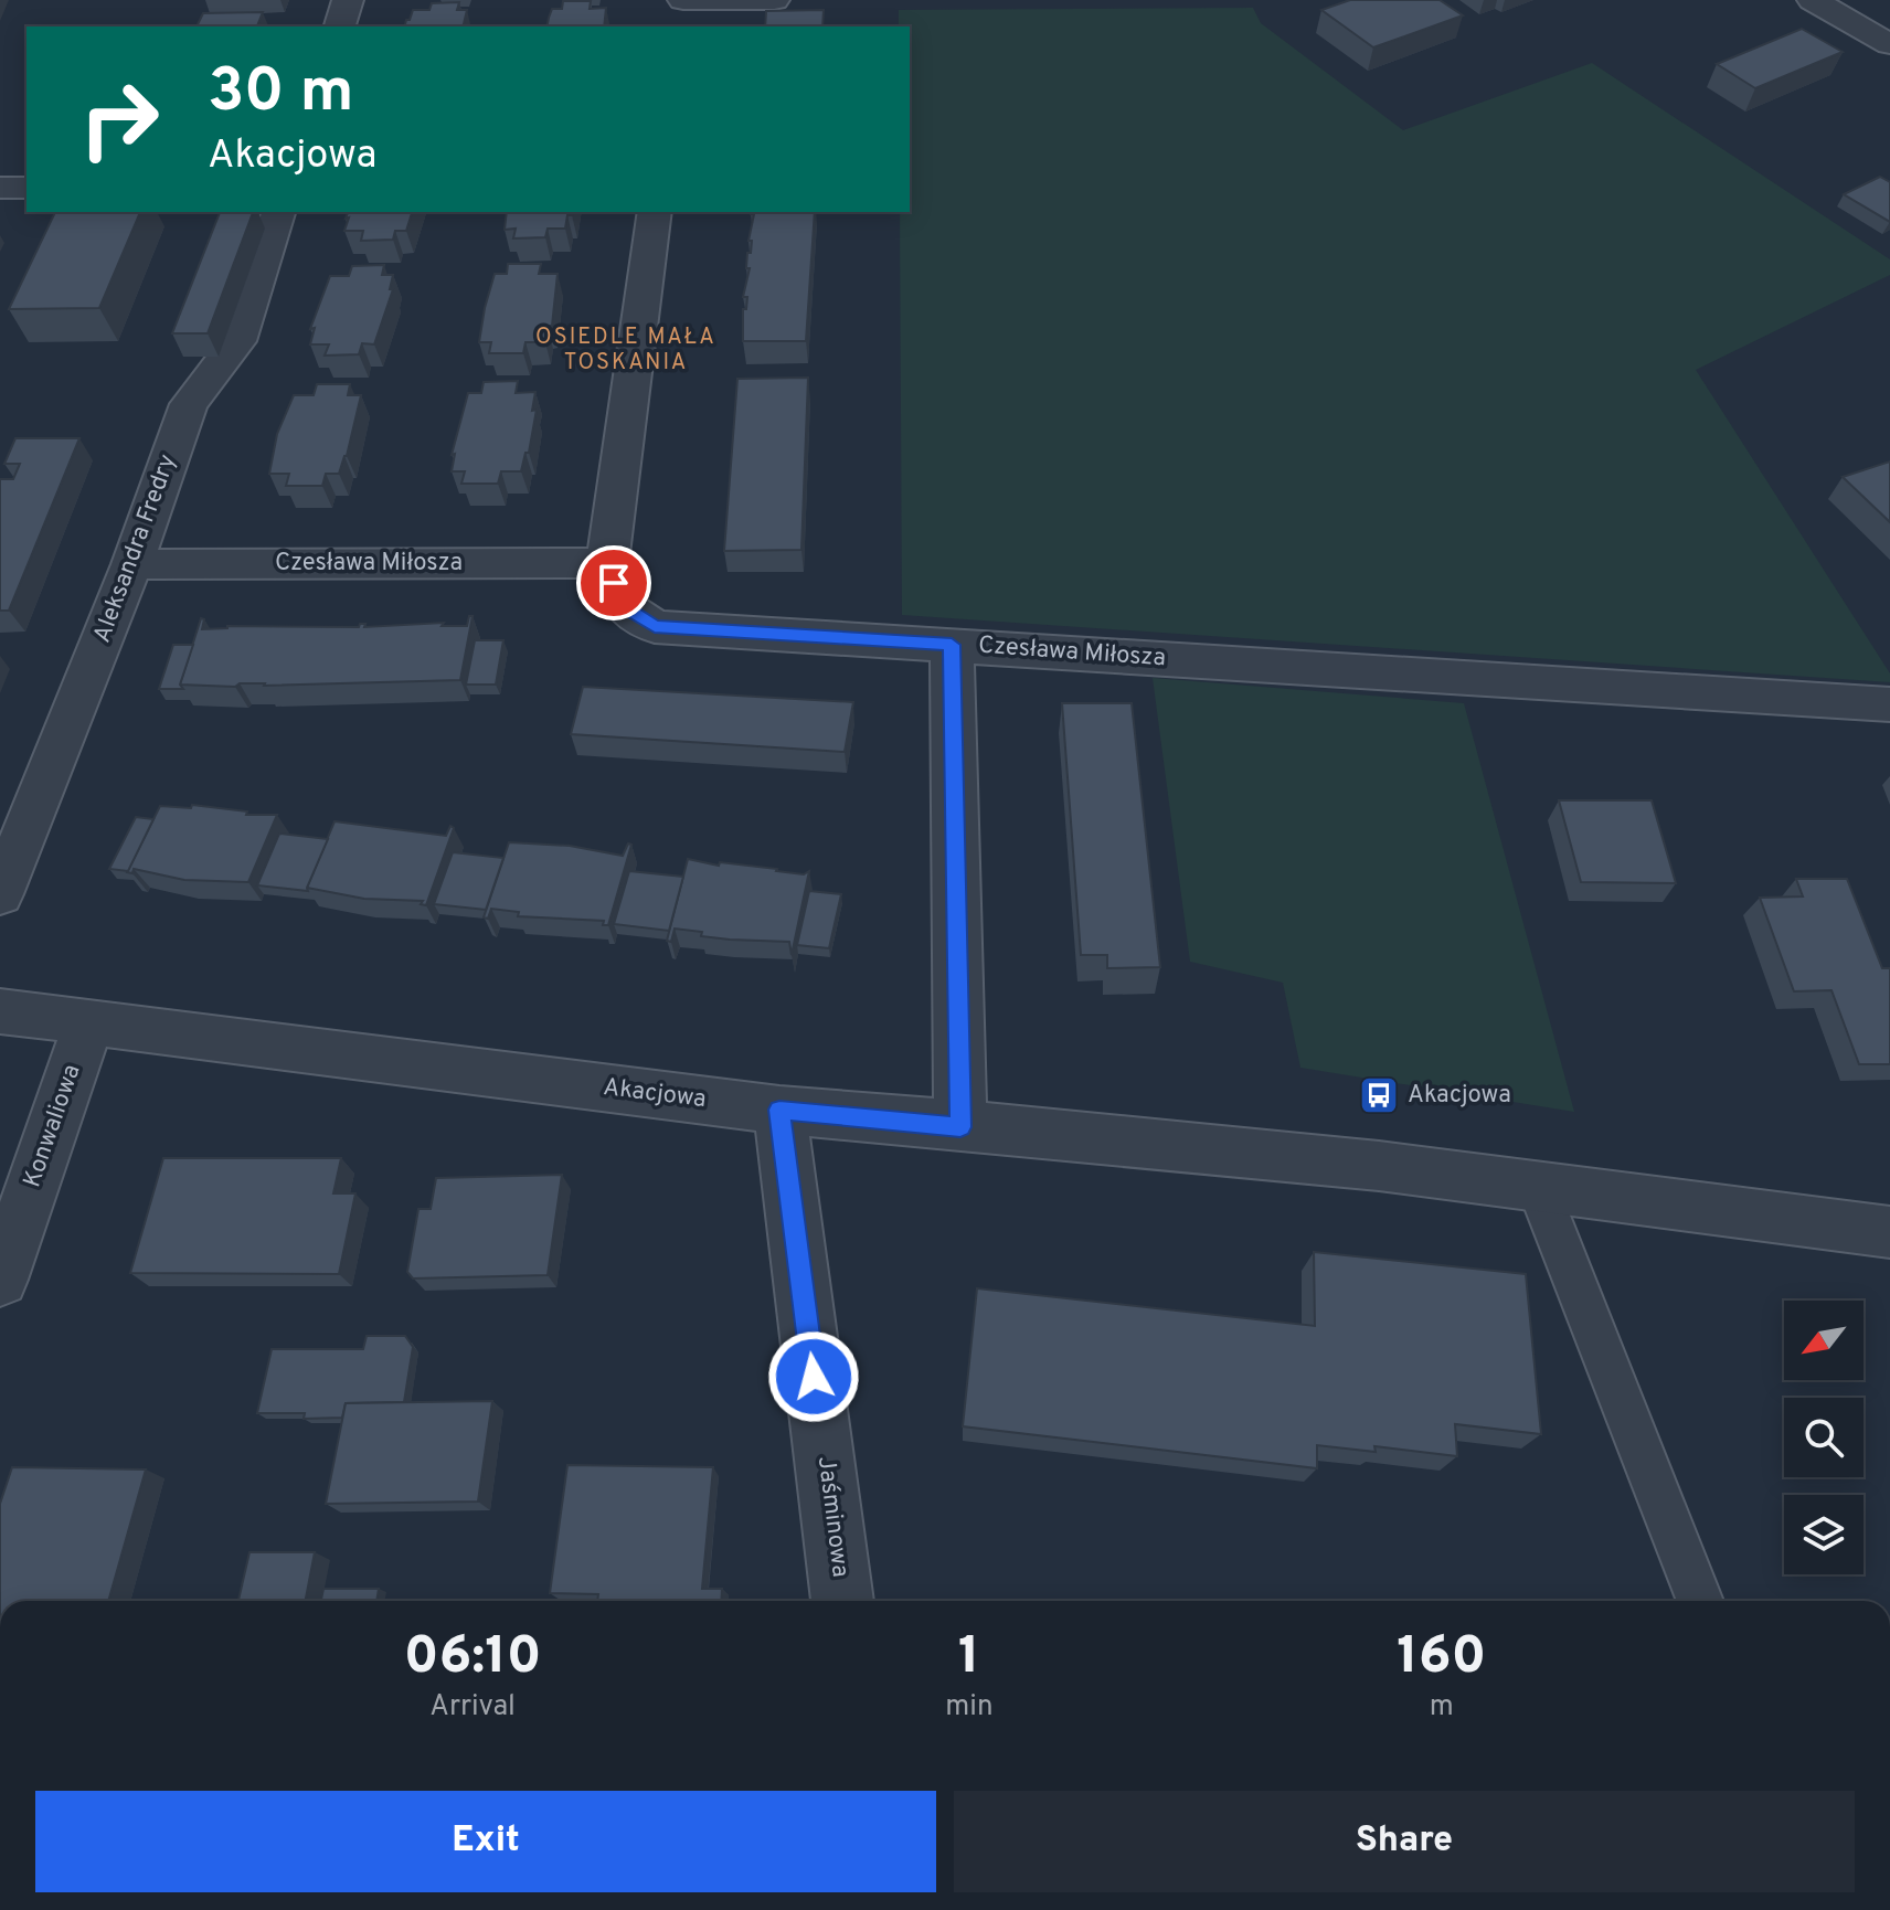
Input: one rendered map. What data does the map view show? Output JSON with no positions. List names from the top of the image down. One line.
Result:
{"streets":{"street":["Aleksandra Fredry","Czesława Miłosza","Akacjowa","Konwaliowa","Jaśminowa"]},"crossings":[["Aleksandra Fredry","Czesława Miłosza"],["Akacjowa","Konwaliowa"],["Akacjowa","Jaśminowa"]],"districts":["OSIEDLE MAŁA TOSKANIA"],"places":{"bus stop":["Akacjowa"]},"north":"bottom left","page":{"turn":["30 m","Akacjowa"],"eta":["06:10","Arrival","1","min","160","m"],"buttons":["Exit","Share"]}}
